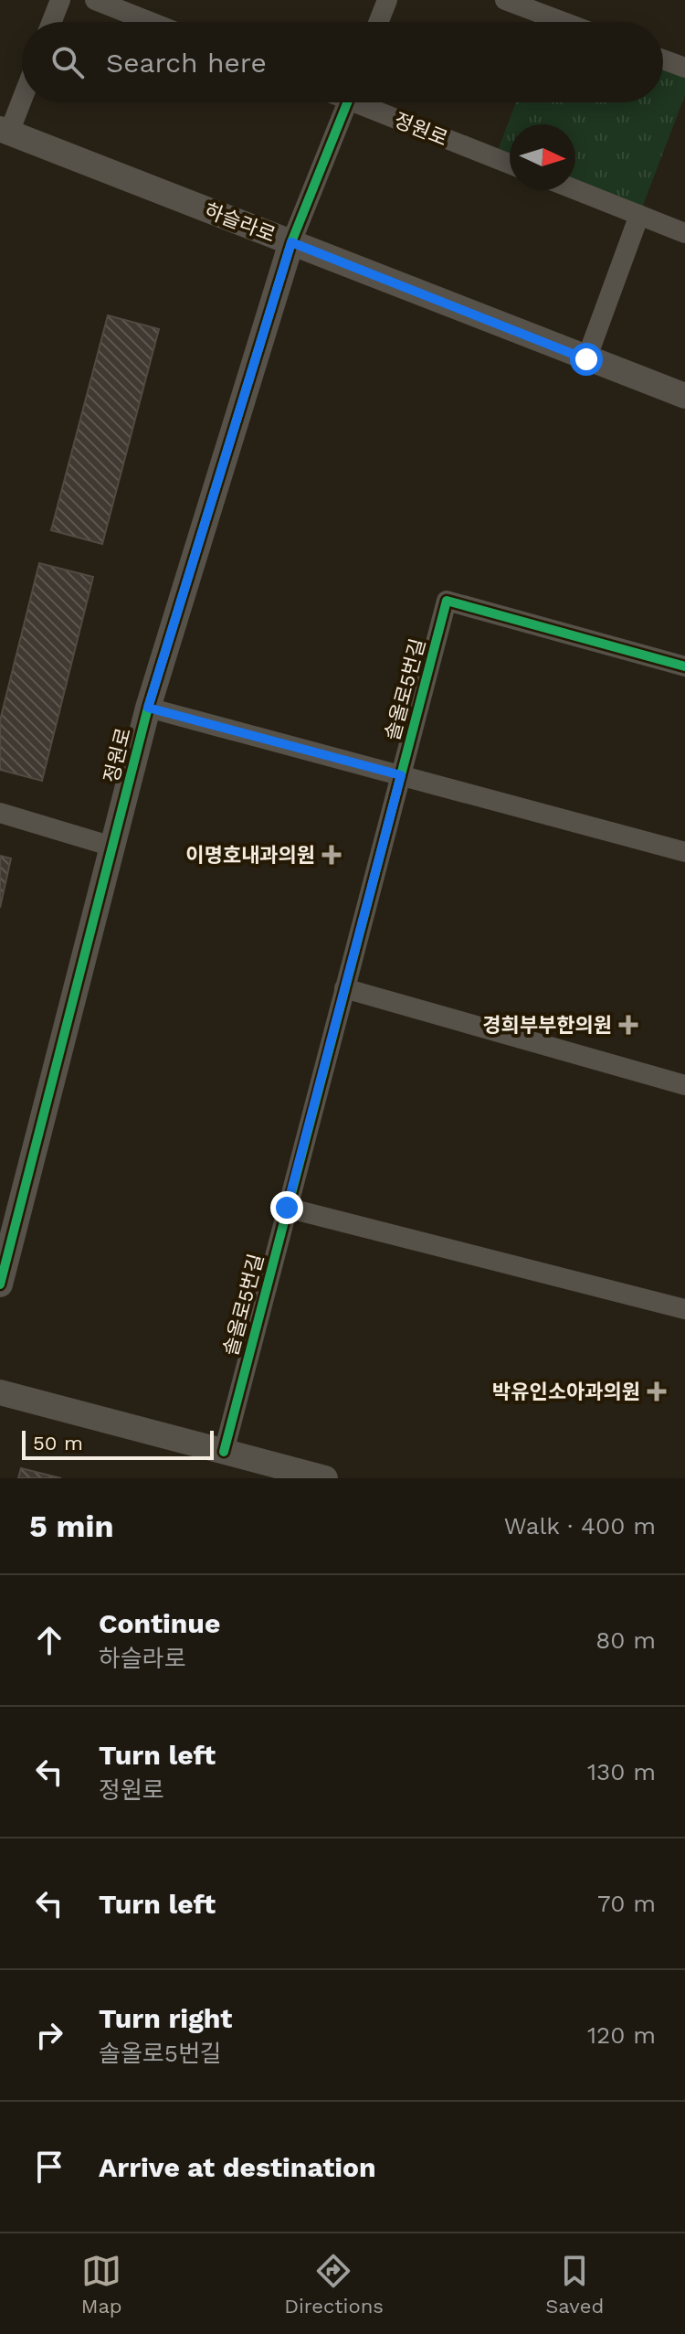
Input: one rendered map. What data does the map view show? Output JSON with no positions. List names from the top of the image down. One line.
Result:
{"streets":{"street":["정원로","하슬라로","솔올로5번길"]},"crossings":[["정원로","하슬라로"]],"places":{"health":["이명호내과의원","경희부부한의원","박유인소아과의원"]},"scale_bar":"50 m","north":"right","page":{"search":"Search here","scale":"50 m","heading":["5 min","Walk · 400 m"],"list":[["Continue","하슬라로","80 m"],["Turn left","정원로","130 m"],["Turn left","70 m"],["Turn right","솔올로5번길","120 m"],"Arrive at destination"],"nav":["Map","Directions","Saved"]}}
